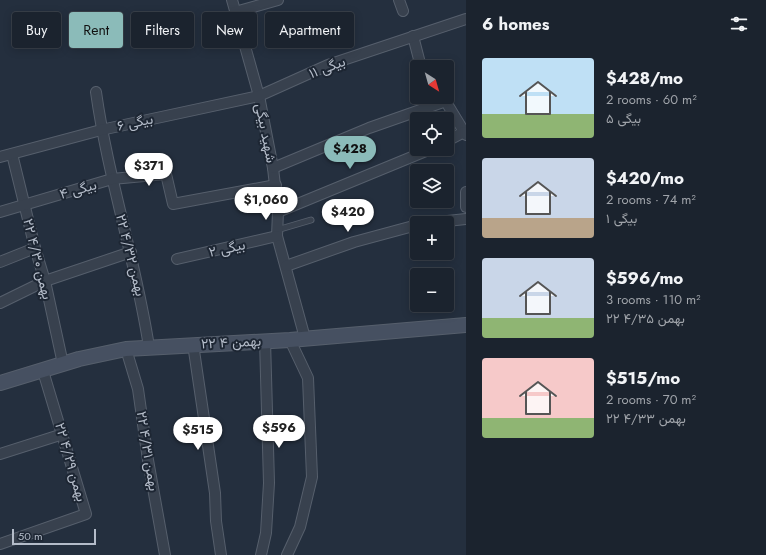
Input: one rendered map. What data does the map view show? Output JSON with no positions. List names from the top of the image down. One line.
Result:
{"streets":{"street":["بیگی ۱۱","بیگی ۶","شهید بیگی","بیگی ۴","بیگی ۲","۲۲ بهمن ۴/۳۲","۲۲ بهمن ۴/۳۰","۲۲ بهمن ۴","۲۲ بهمن ۴/۳۱","۲۲ بهمن ۴/۲۹"]},"crossings":[["بیگی ۱۱","بیگی ۶"],["بیگی ۱۱","شهید بیگی"],["بیگی ۶","شهید بیگی"],["بیگی ۶","۲۲ بهمن ۴/۳۲"],["بیگی ۶","۲۲ بهمن ۴/۳۰"],["شهید بیگی","بیگی ۴"],["شهید بیگی","بیگی ۲"],["شهید بیگی","۲۲ بهمن ۴"],["بیگی ۴","۲۲ بهمن ۴/۳۲"],["بیگی ۴","۲۲ بهمن ۴/۳۰"],["۲۲ بهمن ۴/۳۲","۲۲ بهمن ۴"],["۲۲ بهمن ۴/۳۰","۲۲ بهمن ۴"],["۲۲ بهمن ۴","۲۲ بهمن ۴/۳۱"],["۲۲ بهمن ۴","۲۲ بهمن ۴/۲۹"]],"scale_bar":"50 m","north":"bottom right","page":{"heading":"6 homes","chip":["Buy","Rent","Filters","New","Apartment"],"list":[{"name":"$428/mo","note":"2 rooms · 60 m² · بیگی ۵"},{"name":"$420/mo","note":"2 rooms · 74 m² · بیگی ۱"},{"name":"$596/mo","note":"3 rooms · 110 m² · ۲۲ بهمن ۴/۳۵"},{"name":"$515/mo","note":"2 rooms · 70 m² · ۲۲ بهمن ۴/۳۳"}],"map_buttons":["+","−"],"price":["$428","$371","$1,060","$420","$596","$515"],"scale":"50 m"}}
